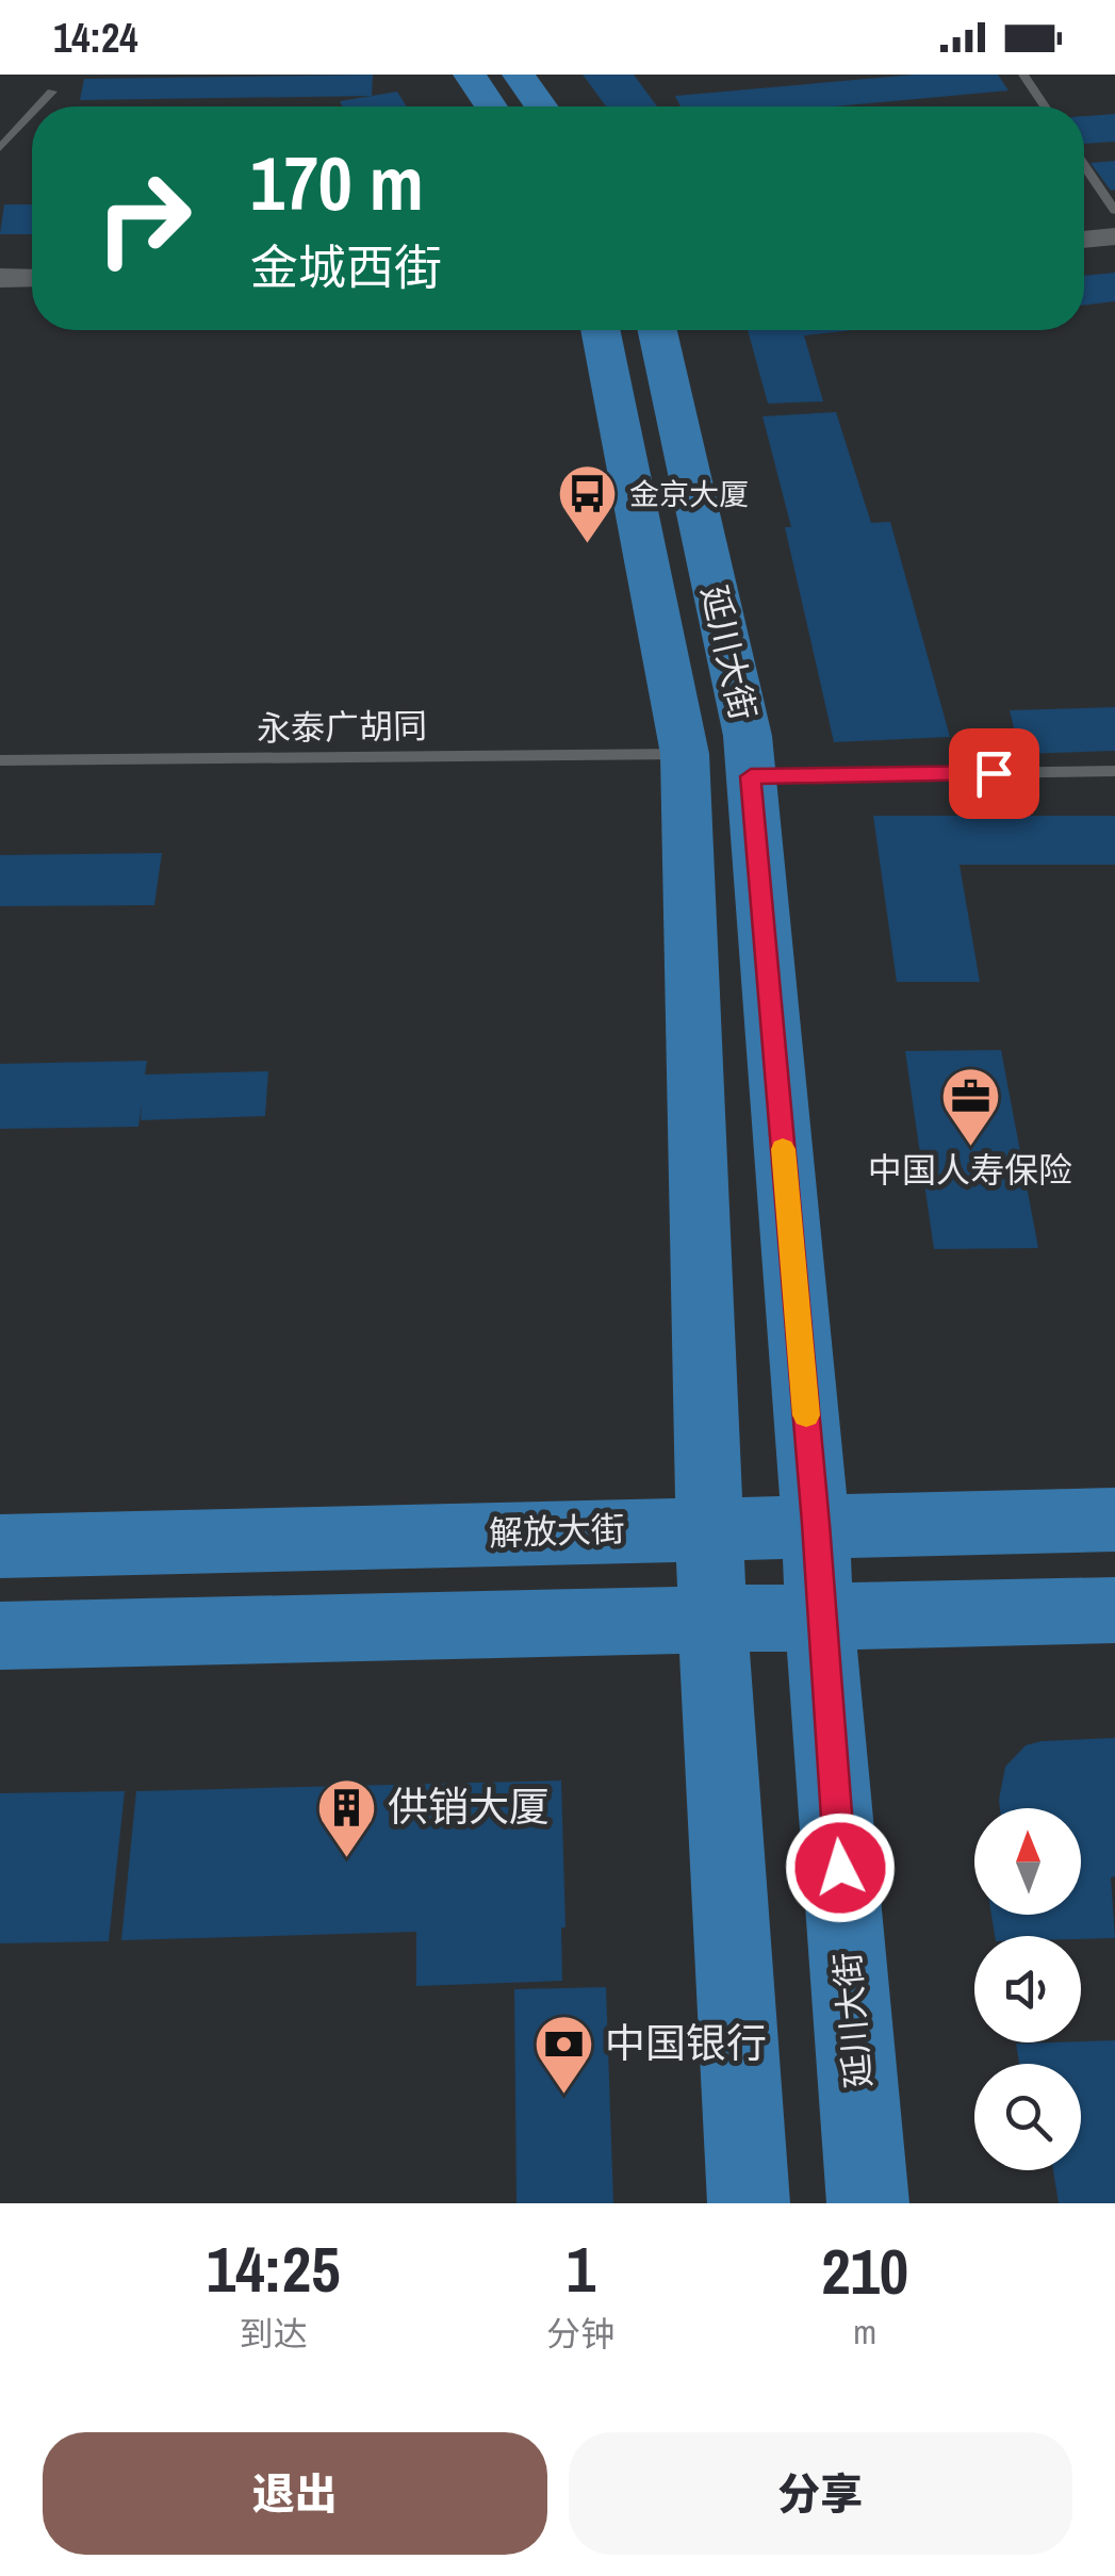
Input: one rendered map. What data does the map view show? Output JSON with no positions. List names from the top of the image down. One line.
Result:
{"streets":{"main road":["延川大街","解放大街"],"lane":["永泰广胡同"]},"crossings":[["延川大街","永泰广胡同"],["延川大街","解放大街"]],"places":{"bus stop":["金京大厦"],"office":["中国人寿保险"],"building":["供销大厦"],"bank":["中国银行"]},"north":"top","page":{"status":"14:24","turn":["170 m","金城西街"],"eta":["14:25","到达","1","分钟","210","m"],"buttons":["退出","分享"]}}
